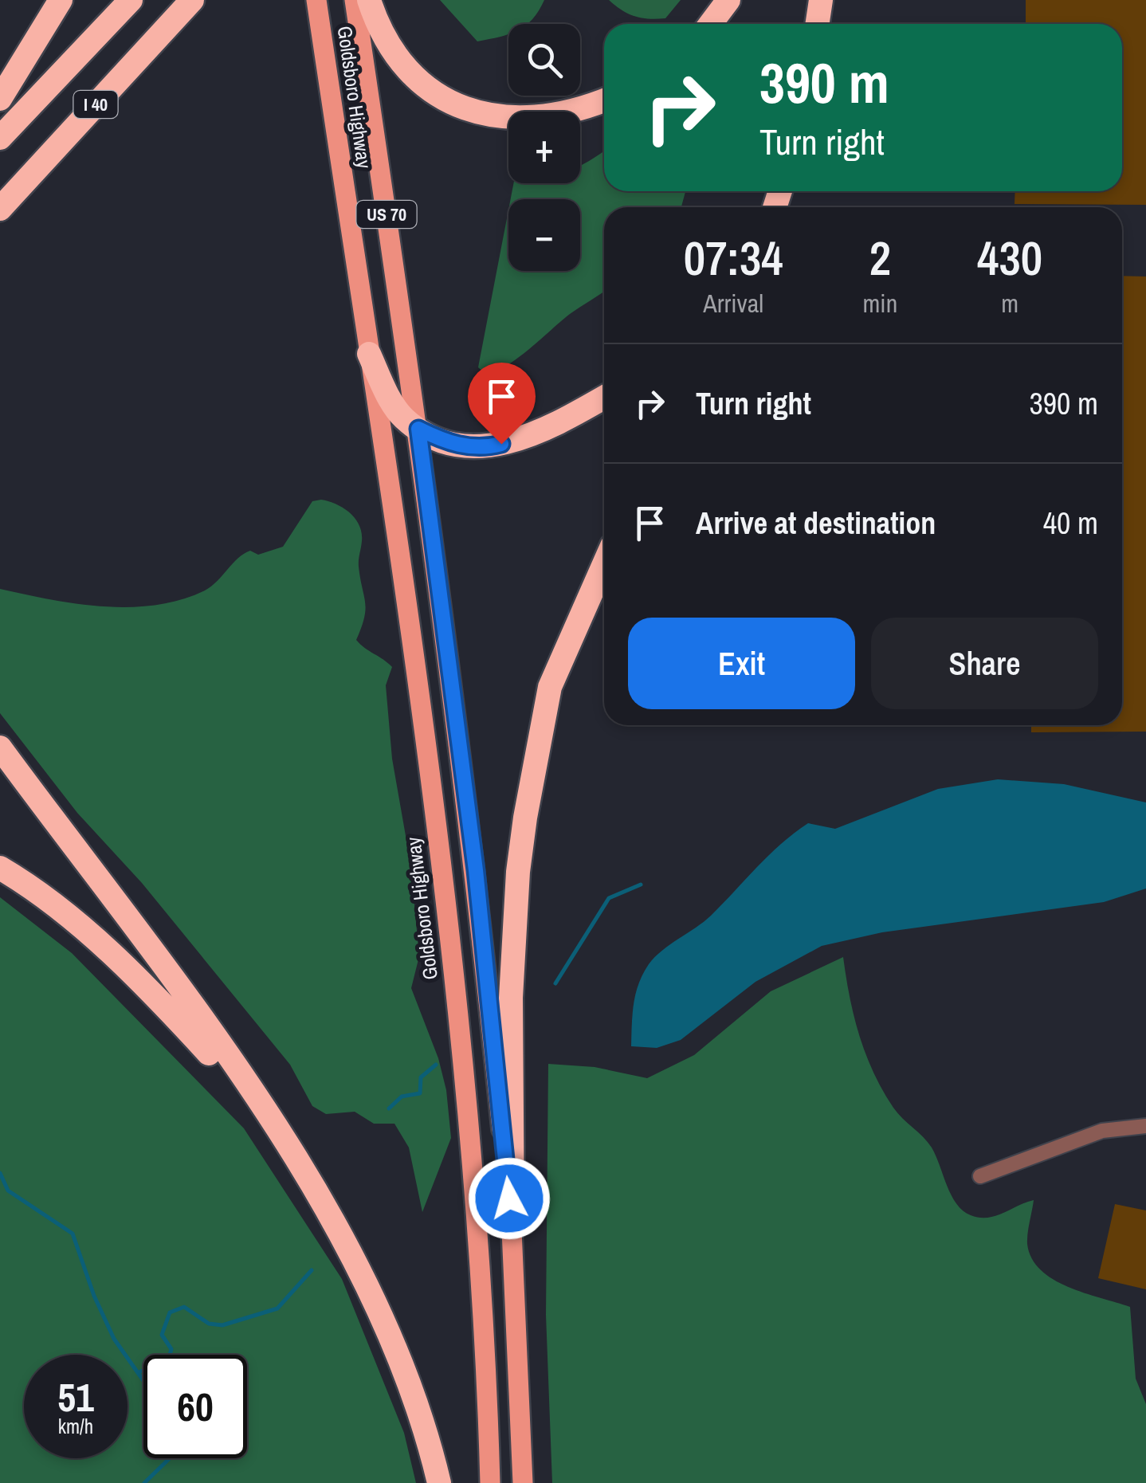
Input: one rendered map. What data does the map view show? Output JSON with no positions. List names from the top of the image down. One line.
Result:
{"streets":{"highway":["I 40"],"main road":["Goldsboro Highway","US 70"]},"page":{"map_buttons":["+","−"],"turn":["390 m","Turn right"],"eta":["07:34","Arrival","2","min","430","m"],"list":[{"name":"Turn right","value":"390 m"},{"name":"Arrive at destination","value":"40 m"}],"buttons":["Exit","Share"],"speed":"51 km/h","limit":"60"}}
